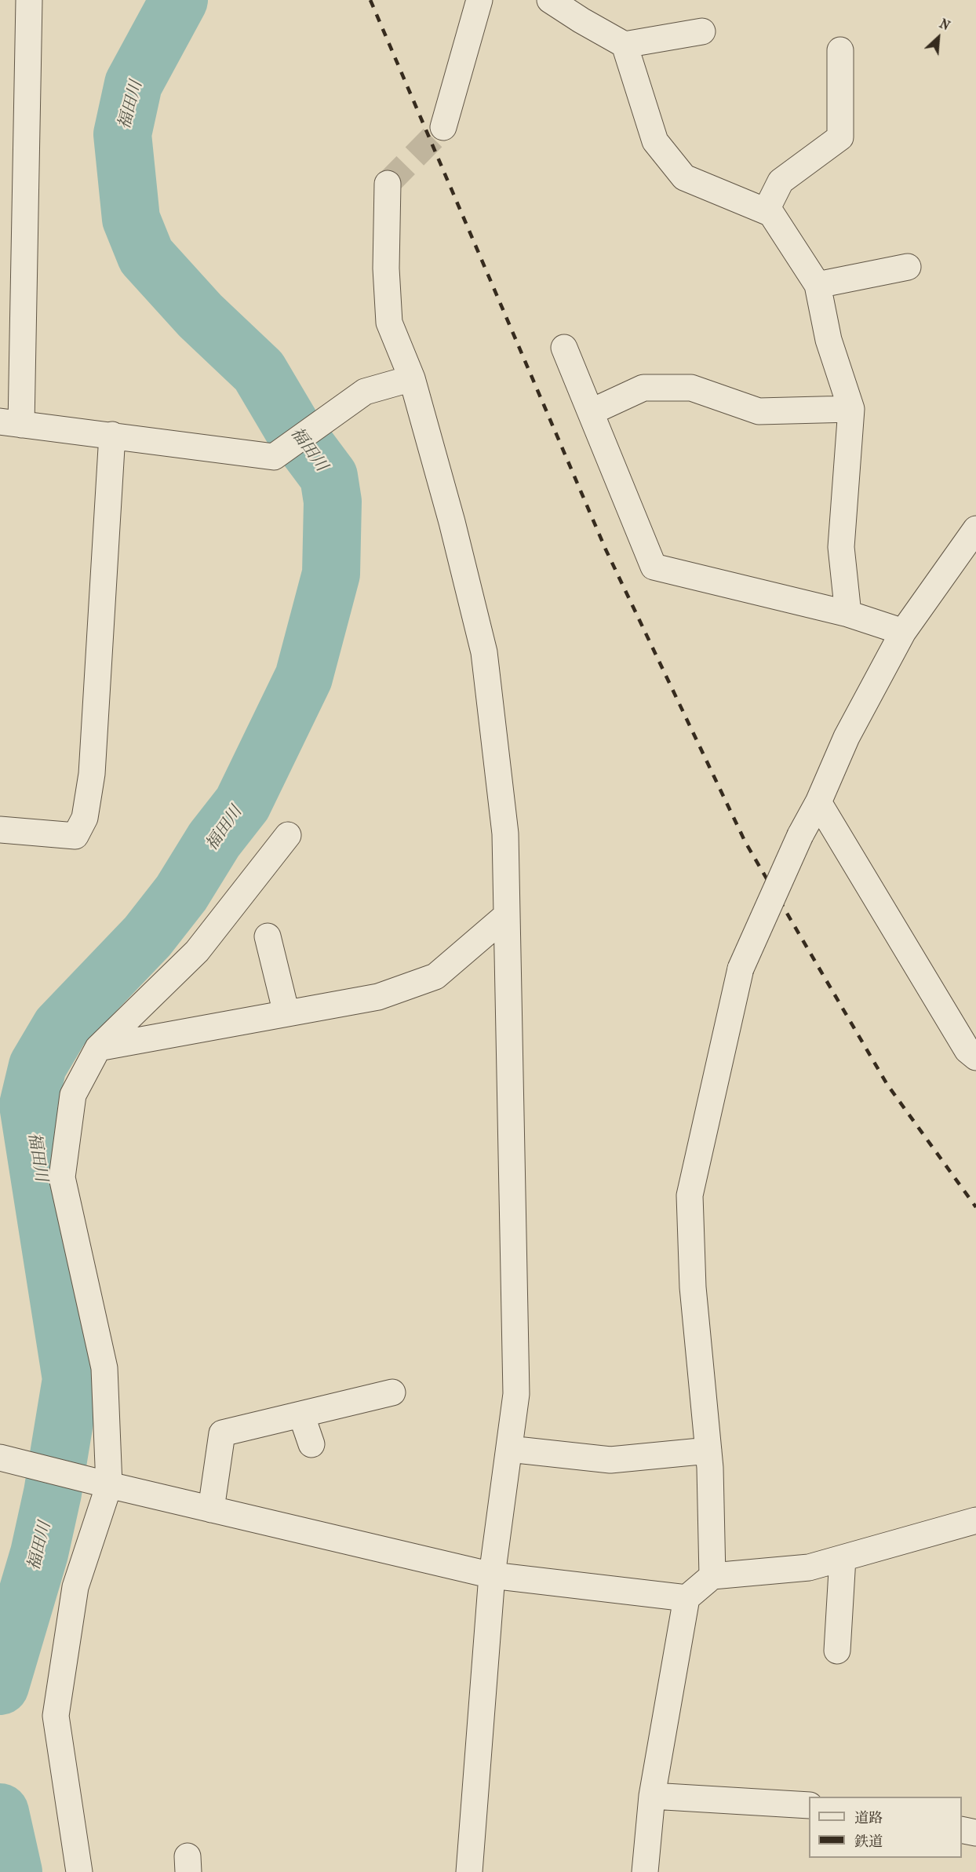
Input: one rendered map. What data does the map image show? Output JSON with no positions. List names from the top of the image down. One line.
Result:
{"water":["福田川"],"legend":["道路","鉄道"],"north":"top right"}
